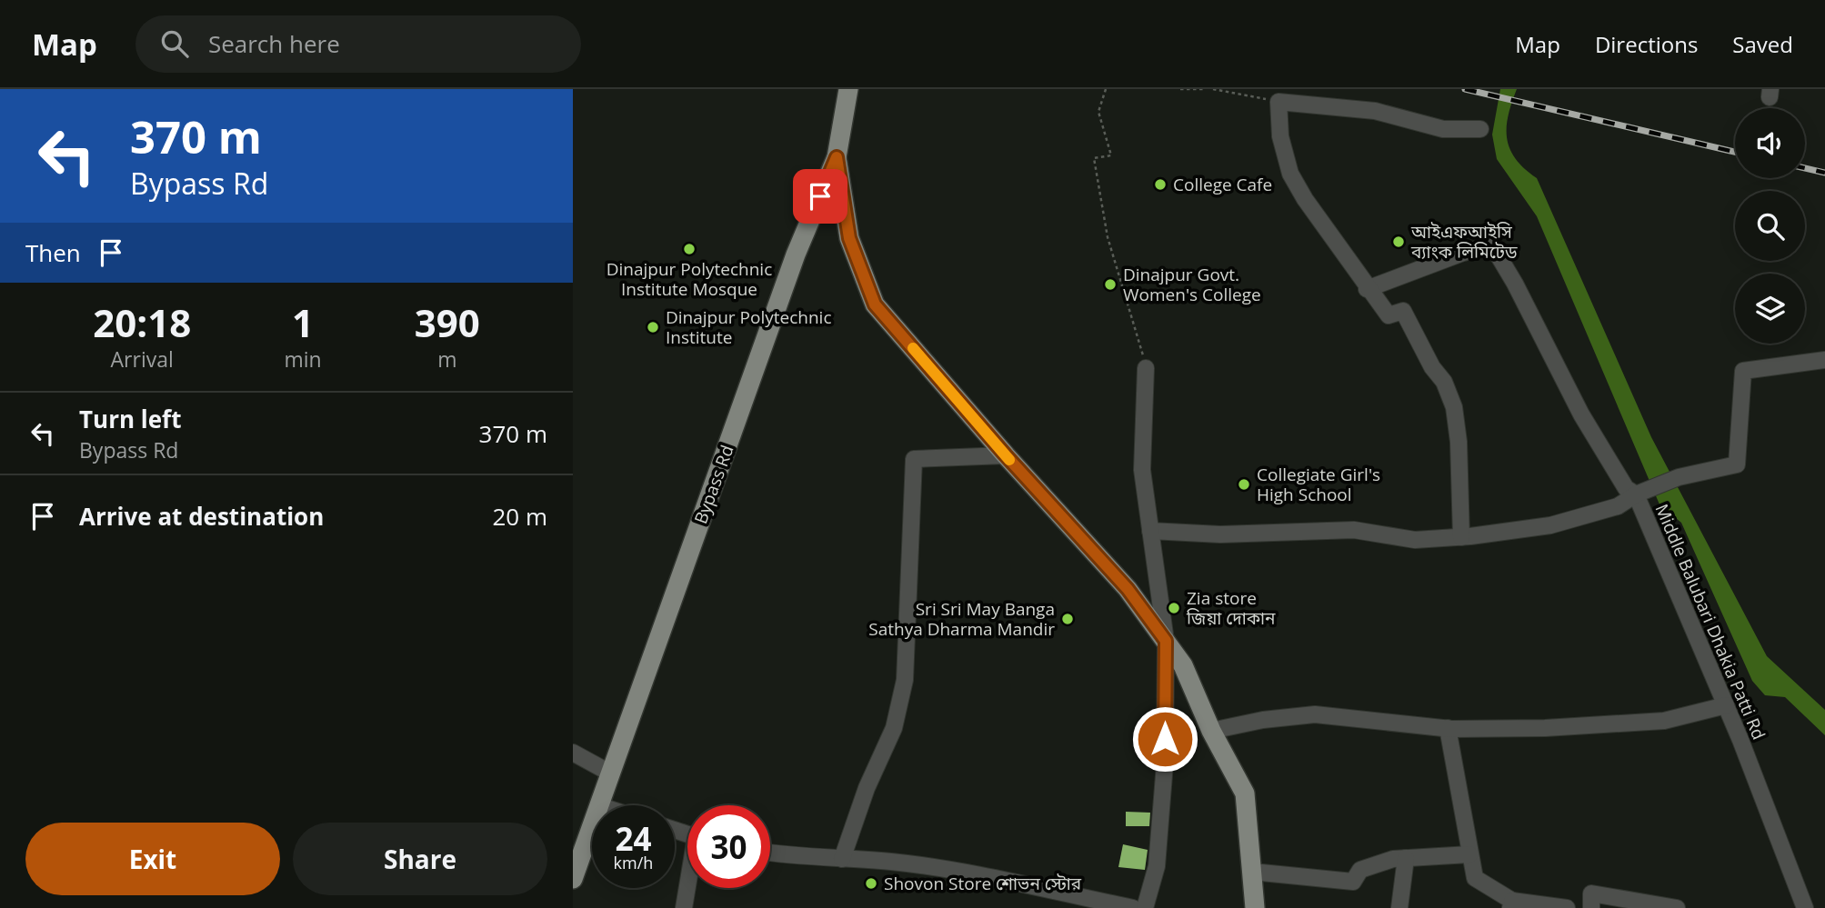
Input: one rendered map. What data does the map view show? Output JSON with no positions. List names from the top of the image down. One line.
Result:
{"streets":{"main road":["Bypass Rd"],"street":["Middle Balubari Dhakia Patti Rd"]},"places":["College Cafe","আইএফআইসি ব্যাংক লিমিটেড","Dinajpur Polytechnic Institute Mosque","Dinajpur Govt. Women's College","Dinajpur Polytechnic Institute","Collegiate Girl's High School","Zia store জিয়া দোকান","Sri Sri May Banga Sathya Dharma Mandir","Shovon Store শোভন স্টোর"],"page":{"header":"Map","search":"Search here","nav":["Map","Directions","Saved"],"turn":["370 m","Bypass Rd"],"then":"Then","eta":["20:18","Arrival","1","min","390","m"],"list":[{"name":"Turn left","note":"Bypass Rd","value":"370 m"},{"name":"Arrive at destination","value":"20 m"}],"speed":"24 km/h","limit":"30","buttons":["Exit","Share"]}}
